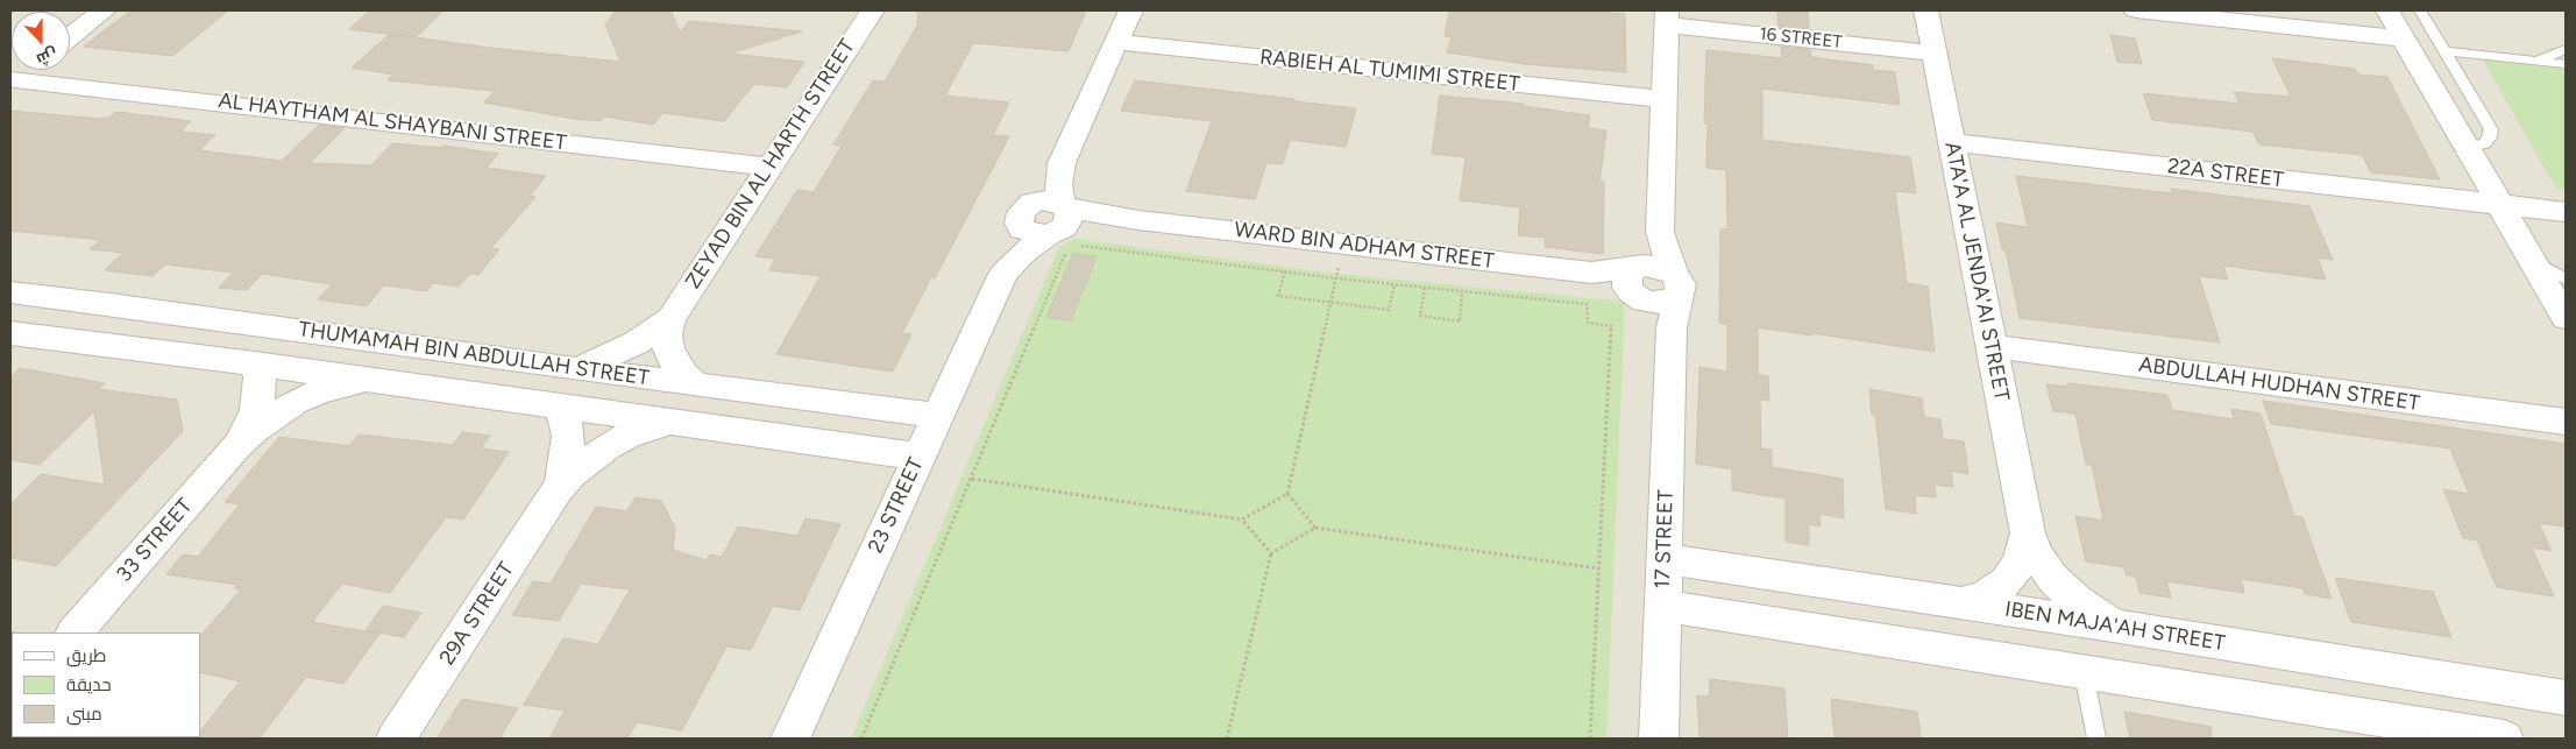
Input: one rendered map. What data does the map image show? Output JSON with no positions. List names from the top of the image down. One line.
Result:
{"streets":{"street":["16 STREET","RABIEH AL TUMIMI STREET","AL HAYTHAM AL SHAYBANI STREET","ZEYAD BIN AL HARTH STREET","22A STREET","WARD BIN ADHAM STREET","ATA'A AL JENDA'AI STREET","THUMAMAH BIN ABDULLAH STREET","ABDULLAH HUDHAN STREET","23 STREET","17 STREET","33 STREET","29A STREET","IBEN MAJA'AH STREET"]},"crossings":[["16 STREET","ATA'A AL JENDA'AI STREET"],["AL HAYTHAM AL SHAYBANI STREET","ZEYAD BIN AL HARTH STREET"],["ZEYAD BIN AL HARTH STREET","THUMAMAH BIN ABDULLAH STREET"],["22A STREET","ATA'A AL JENDA'AI STREET"],["WARD BIN ADHAM STREET","23 STREET"],["WARD BIN ADHAM STREET","17 STREET"],["ATA'A AL JENDA'AI STREET","ABDULLAH HUDHAN STREET"],["ATA'A AL JENDA'AI STREET","IBEN MAJA'AH STREET"],["THUMAMAH BIN ABDULLAH STREET","23 STREET"],["THUMAMAH BIN ABDULLAH STREET","33 STREET"],["THUMAMAH BIN ABDULLAH STREET","29A STREET"],["17 STREET","IBEN MAJA'AH STREET"]],"legend":["طريق","حديقة","مبنى"],"north":"bottom"}
